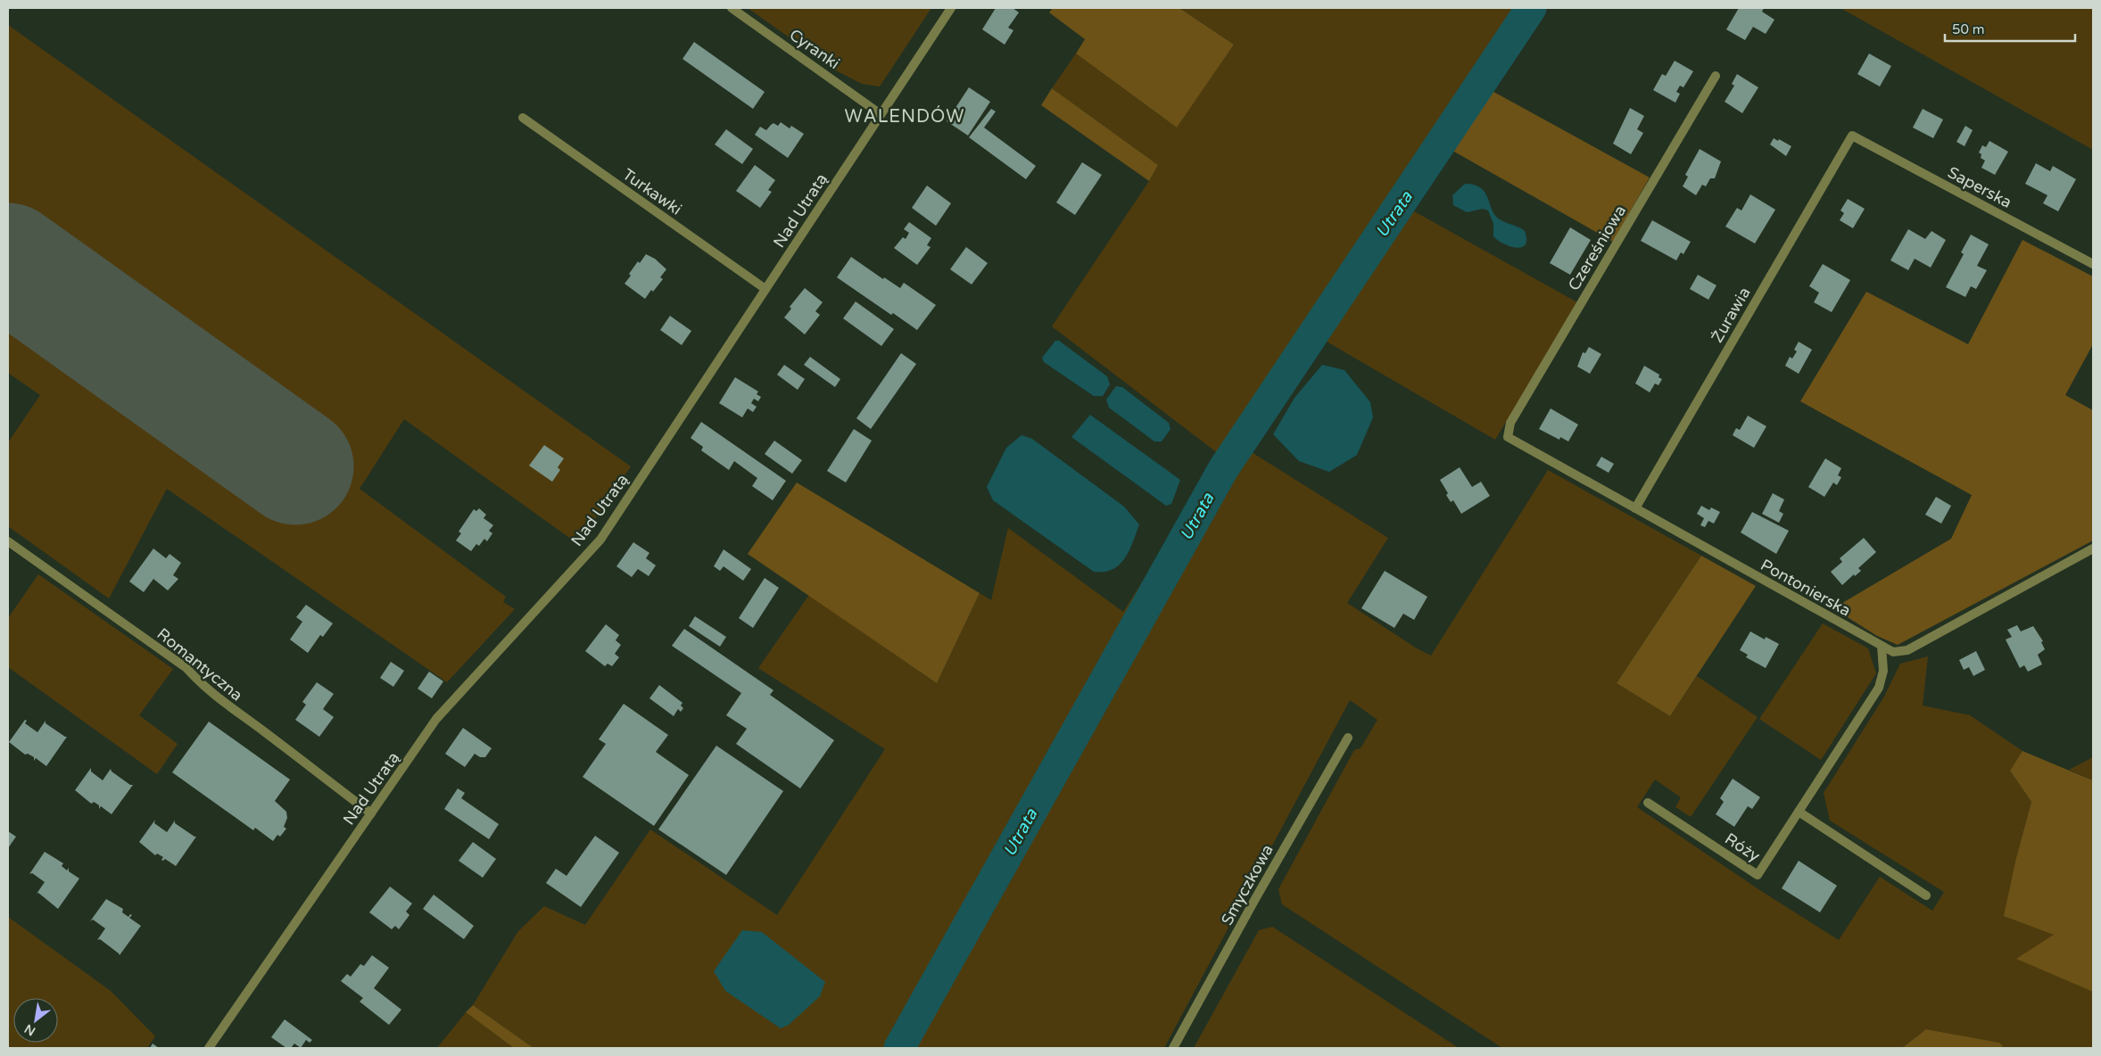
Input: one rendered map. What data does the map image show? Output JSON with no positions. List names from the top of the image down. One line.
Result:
{"streets":{"street":["Cyranki","Saperska","Turkawki","Nad Utratą","Czereśniowa","Żurawia","Pontonierska","Romantyczna","Róży","Smyczkowa"]},"crossings":[["Cyranki","Nad Utratą"],["Saperska","Żurawia"],["Turkawki","Nad Utratą"],["Nad Utratą","Romantyczna"],["Czereśniowa","Pontonierska"],["Żurawia","Pontonierska"],["Pontonierska","Róży"]],"districts":["WALENDÓW"],"water":["Utrata"],"scale_bar":"50 m","north":"bottom left"}
